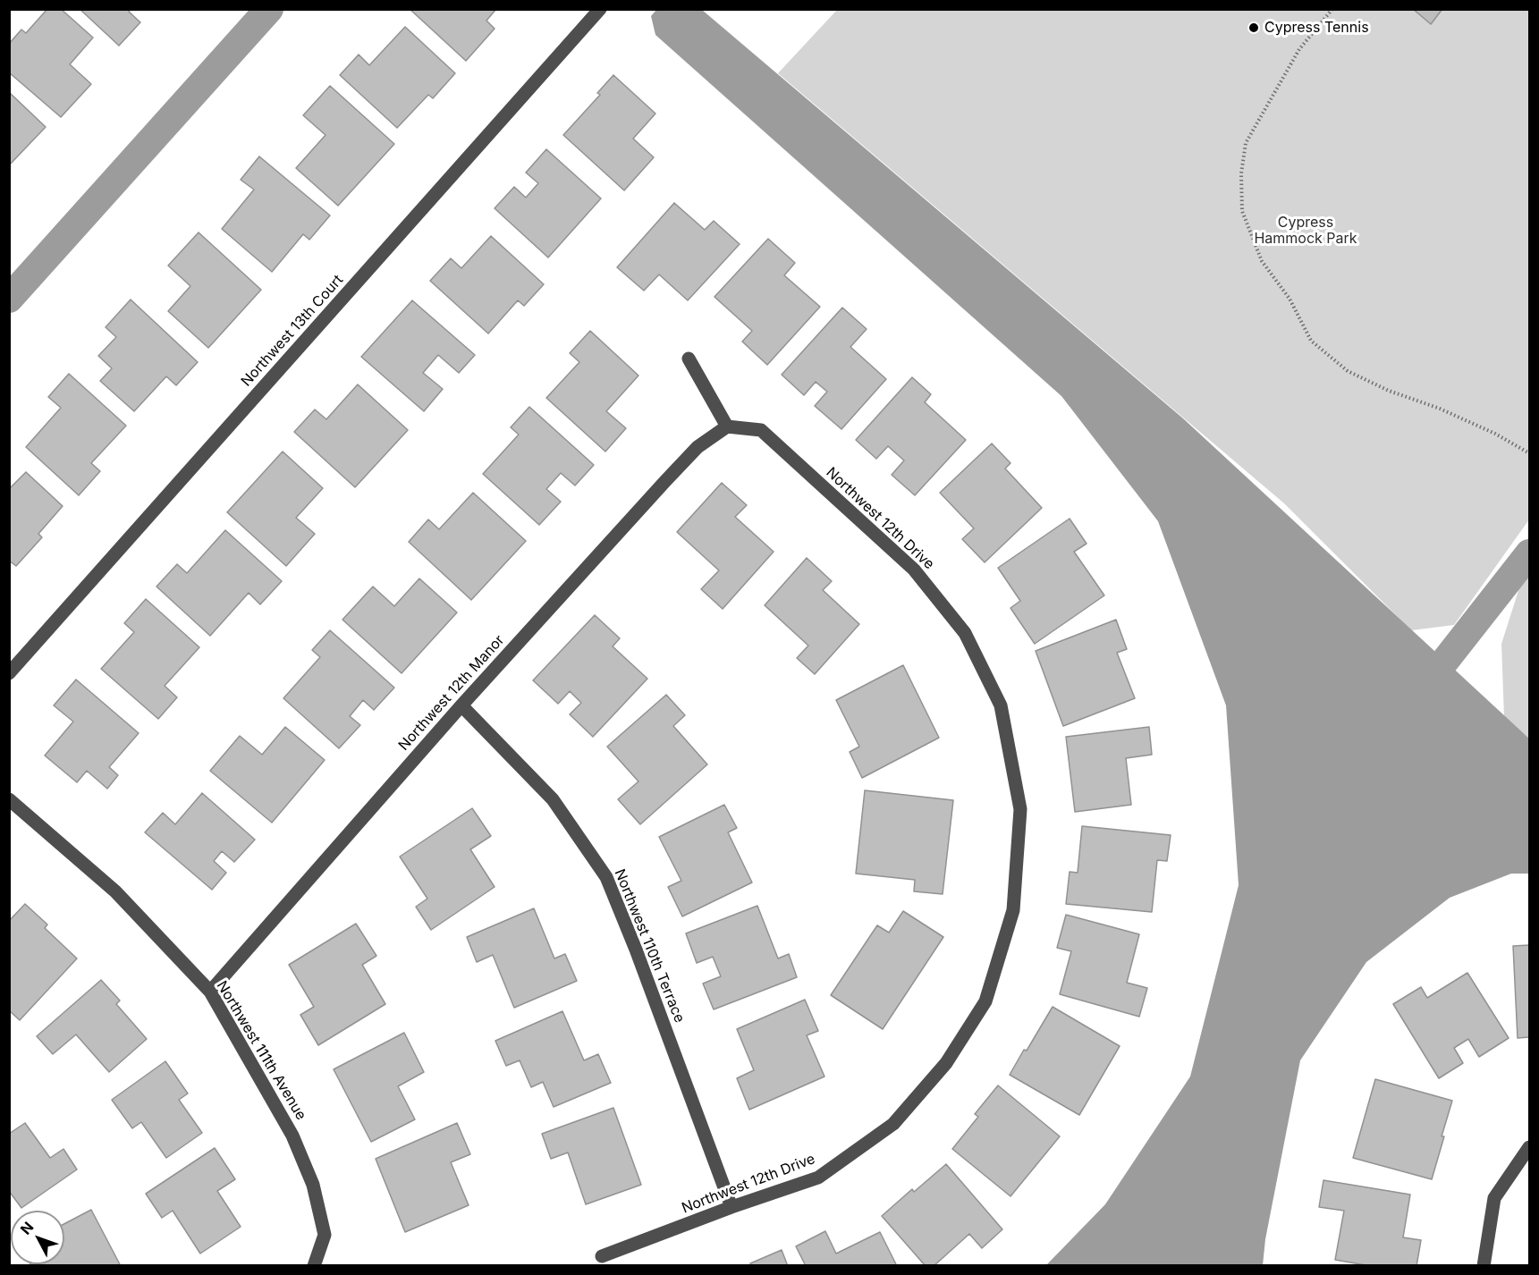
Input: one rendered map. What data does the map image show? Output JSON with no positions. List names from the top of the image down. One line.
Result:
{"streets":{"street":["Northwest 13th Court","Northwest 12th Drive","Northwest 12th Manor","Northwest 110th Terrace","Northwest 111th Avenue"]},"crossings":[["Northwest 12th Drive","Northwest 12th Manor"],["Northwest 12th Drive","Northwest 110th Terrace"],["Northwest 12th Manor","Northwest 110th Terrace"],["Northwest 12th Manor","Northwest 111th Avenue"]],"parks":["Cypress Hammock Park"],"places":["Cypress Tennis"],"north":"top left"}
